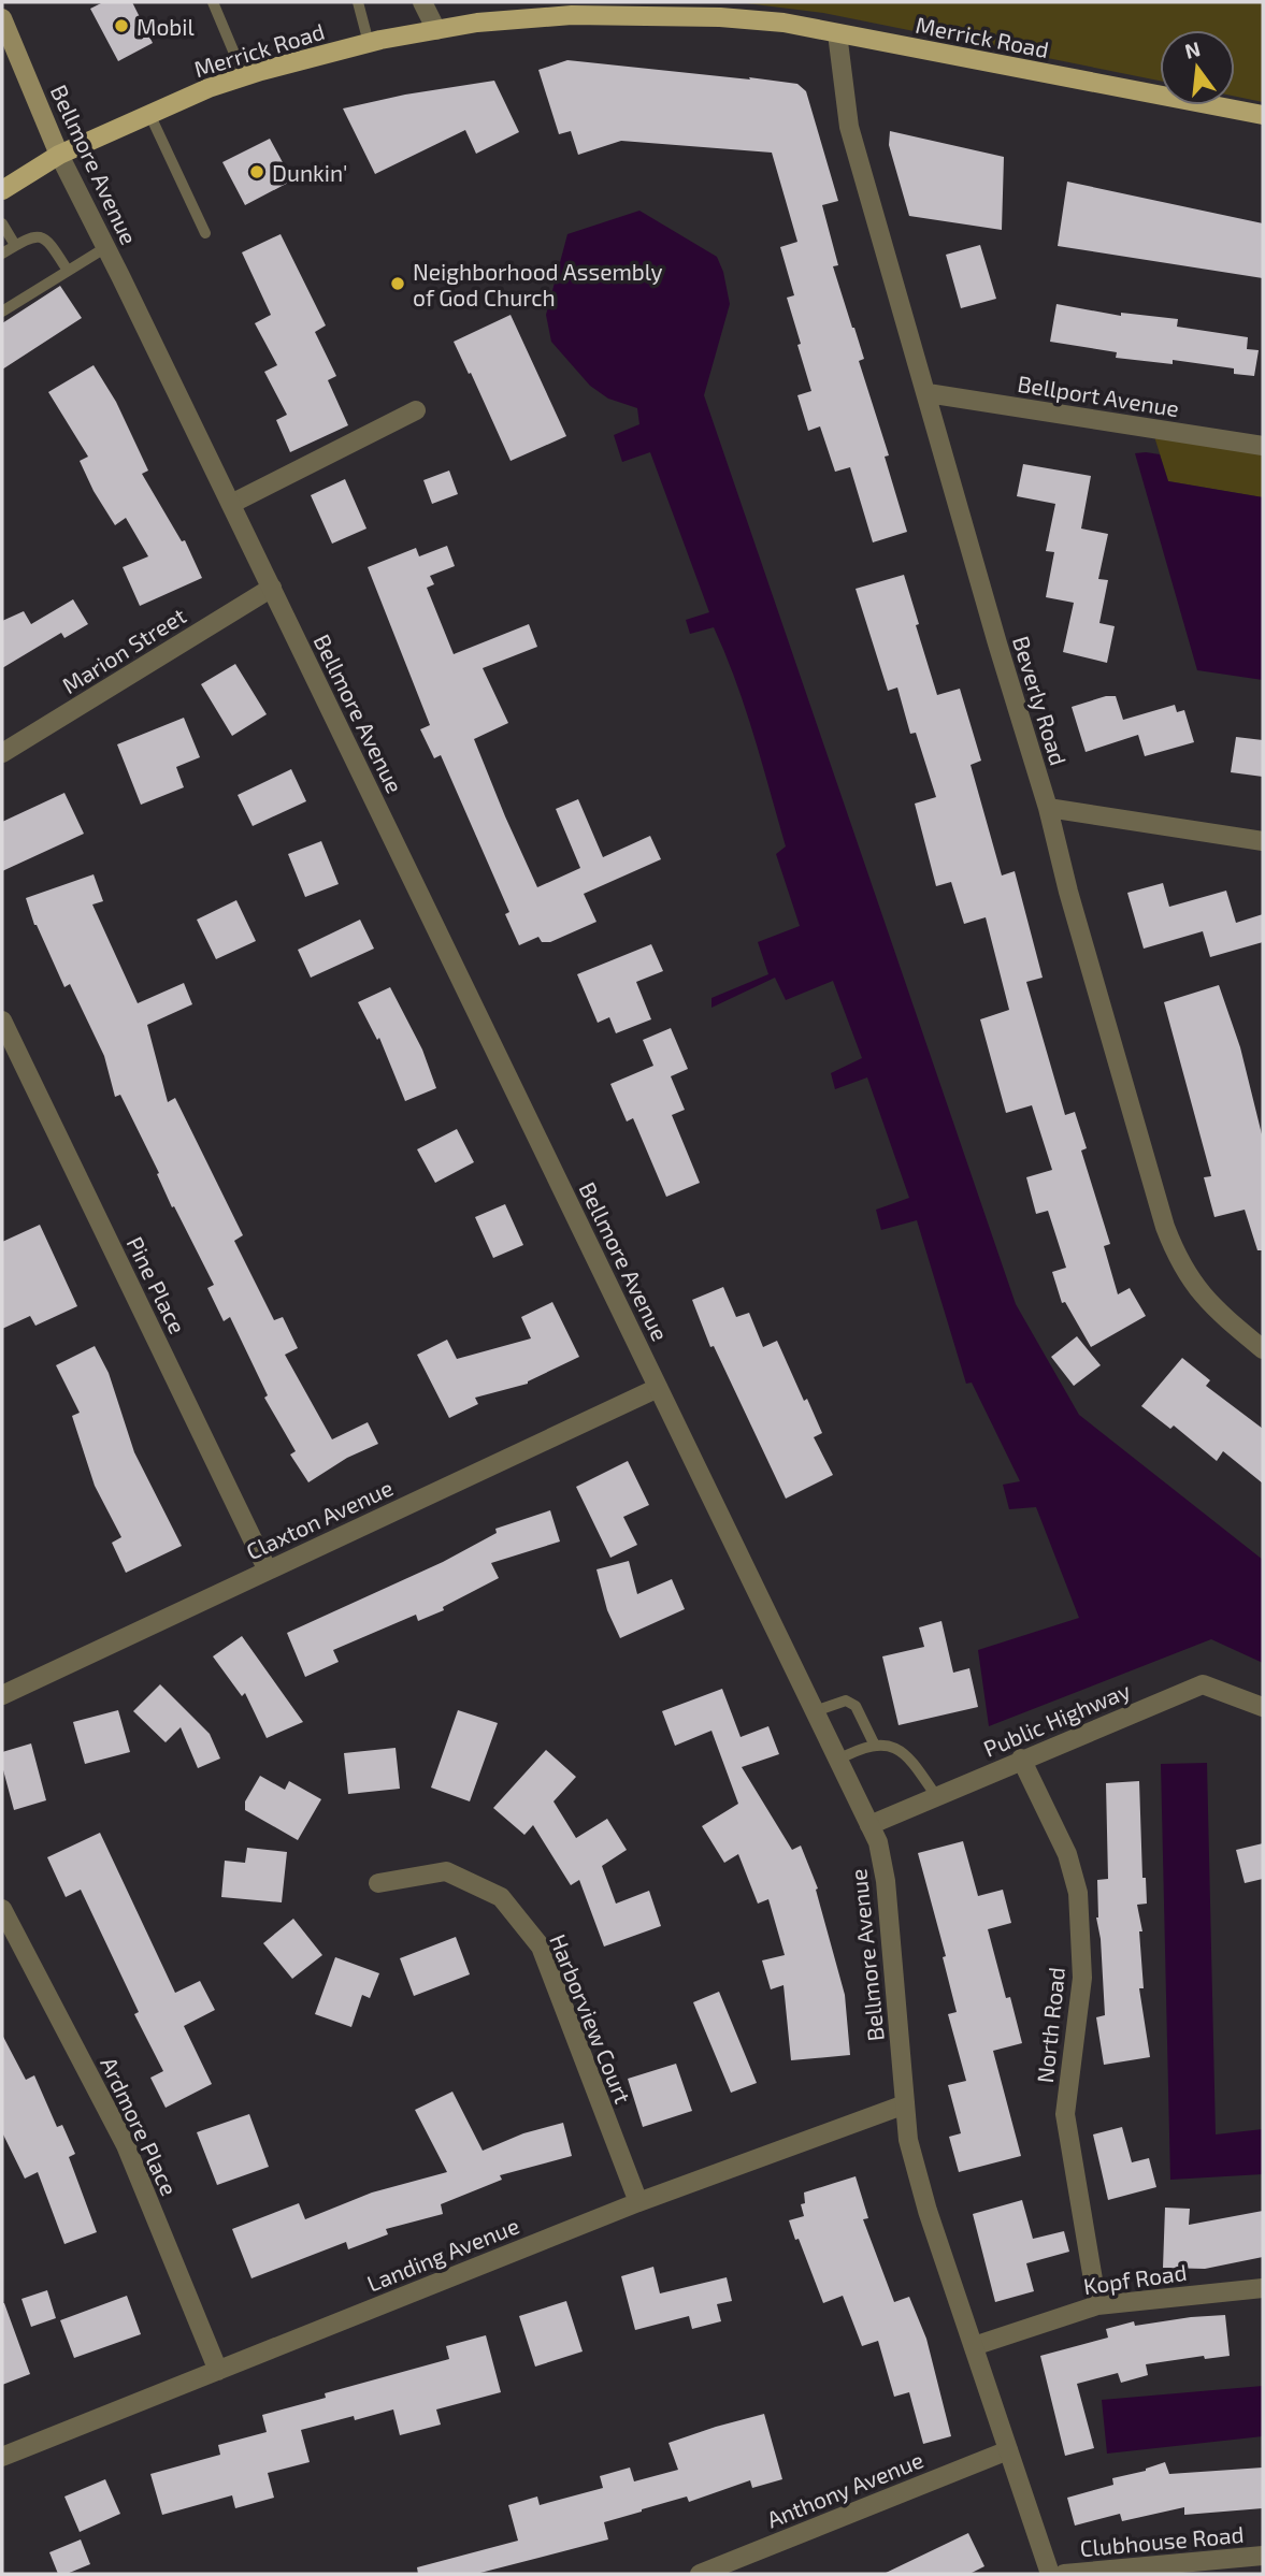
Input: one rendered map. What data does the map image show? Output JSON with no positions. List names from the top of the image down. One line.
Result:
{"streets":{"main road":["Merrick Road","Bellmore Avenue"],"street":["Bellport Avenue","Marion Street","Beverly Road","Pine Place","Claxton Avenue","Public Highway","Harborview Court","North Road","Ardmore Place","Landing Avenue","Kopf Road","Anthony Avenue","Clubhouse Road"]},"crossings":[["Merrick Road","Bellmore Avenue"],["Merrick Road","Beverly Road"],["Bellmore Avenue","Marion Street"],["Bellmore Avenue","Claxton Avenue"],["Bellmore Avenue","Public Highway"],["Bellmore Avenue","Landing Avenue"],["Bellmore Avenue","Kopf Road"],["Bellmore Avenue","Anthony Avenue"],["Bellport Avenue","Beverly Road"],["Pine Place","Claxton Avenue"],["Public Highway","North Road"],["Harborview Court","Landing Avenue"],["North Road","Kopf Road"],["Ardmore Place","Landing Avenue"]],"places":["Mobil","Dunkin'","Neighborhood Assembly of God Church"],"north":"top"}
